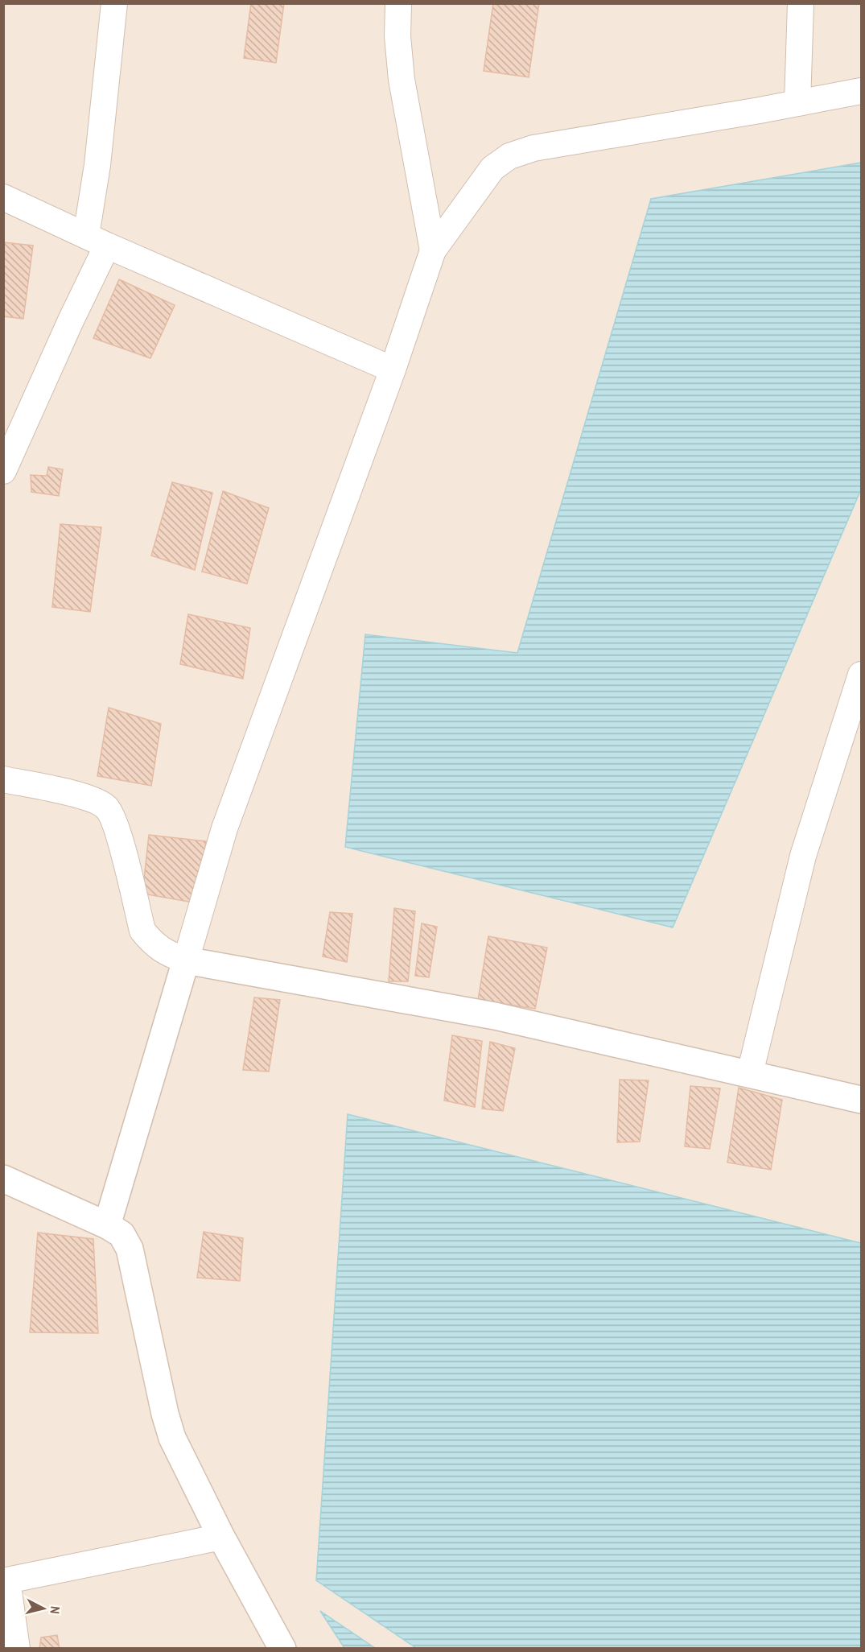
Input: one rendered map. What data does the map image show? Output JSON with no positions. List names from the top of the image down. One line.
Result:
{"north":"right"}
